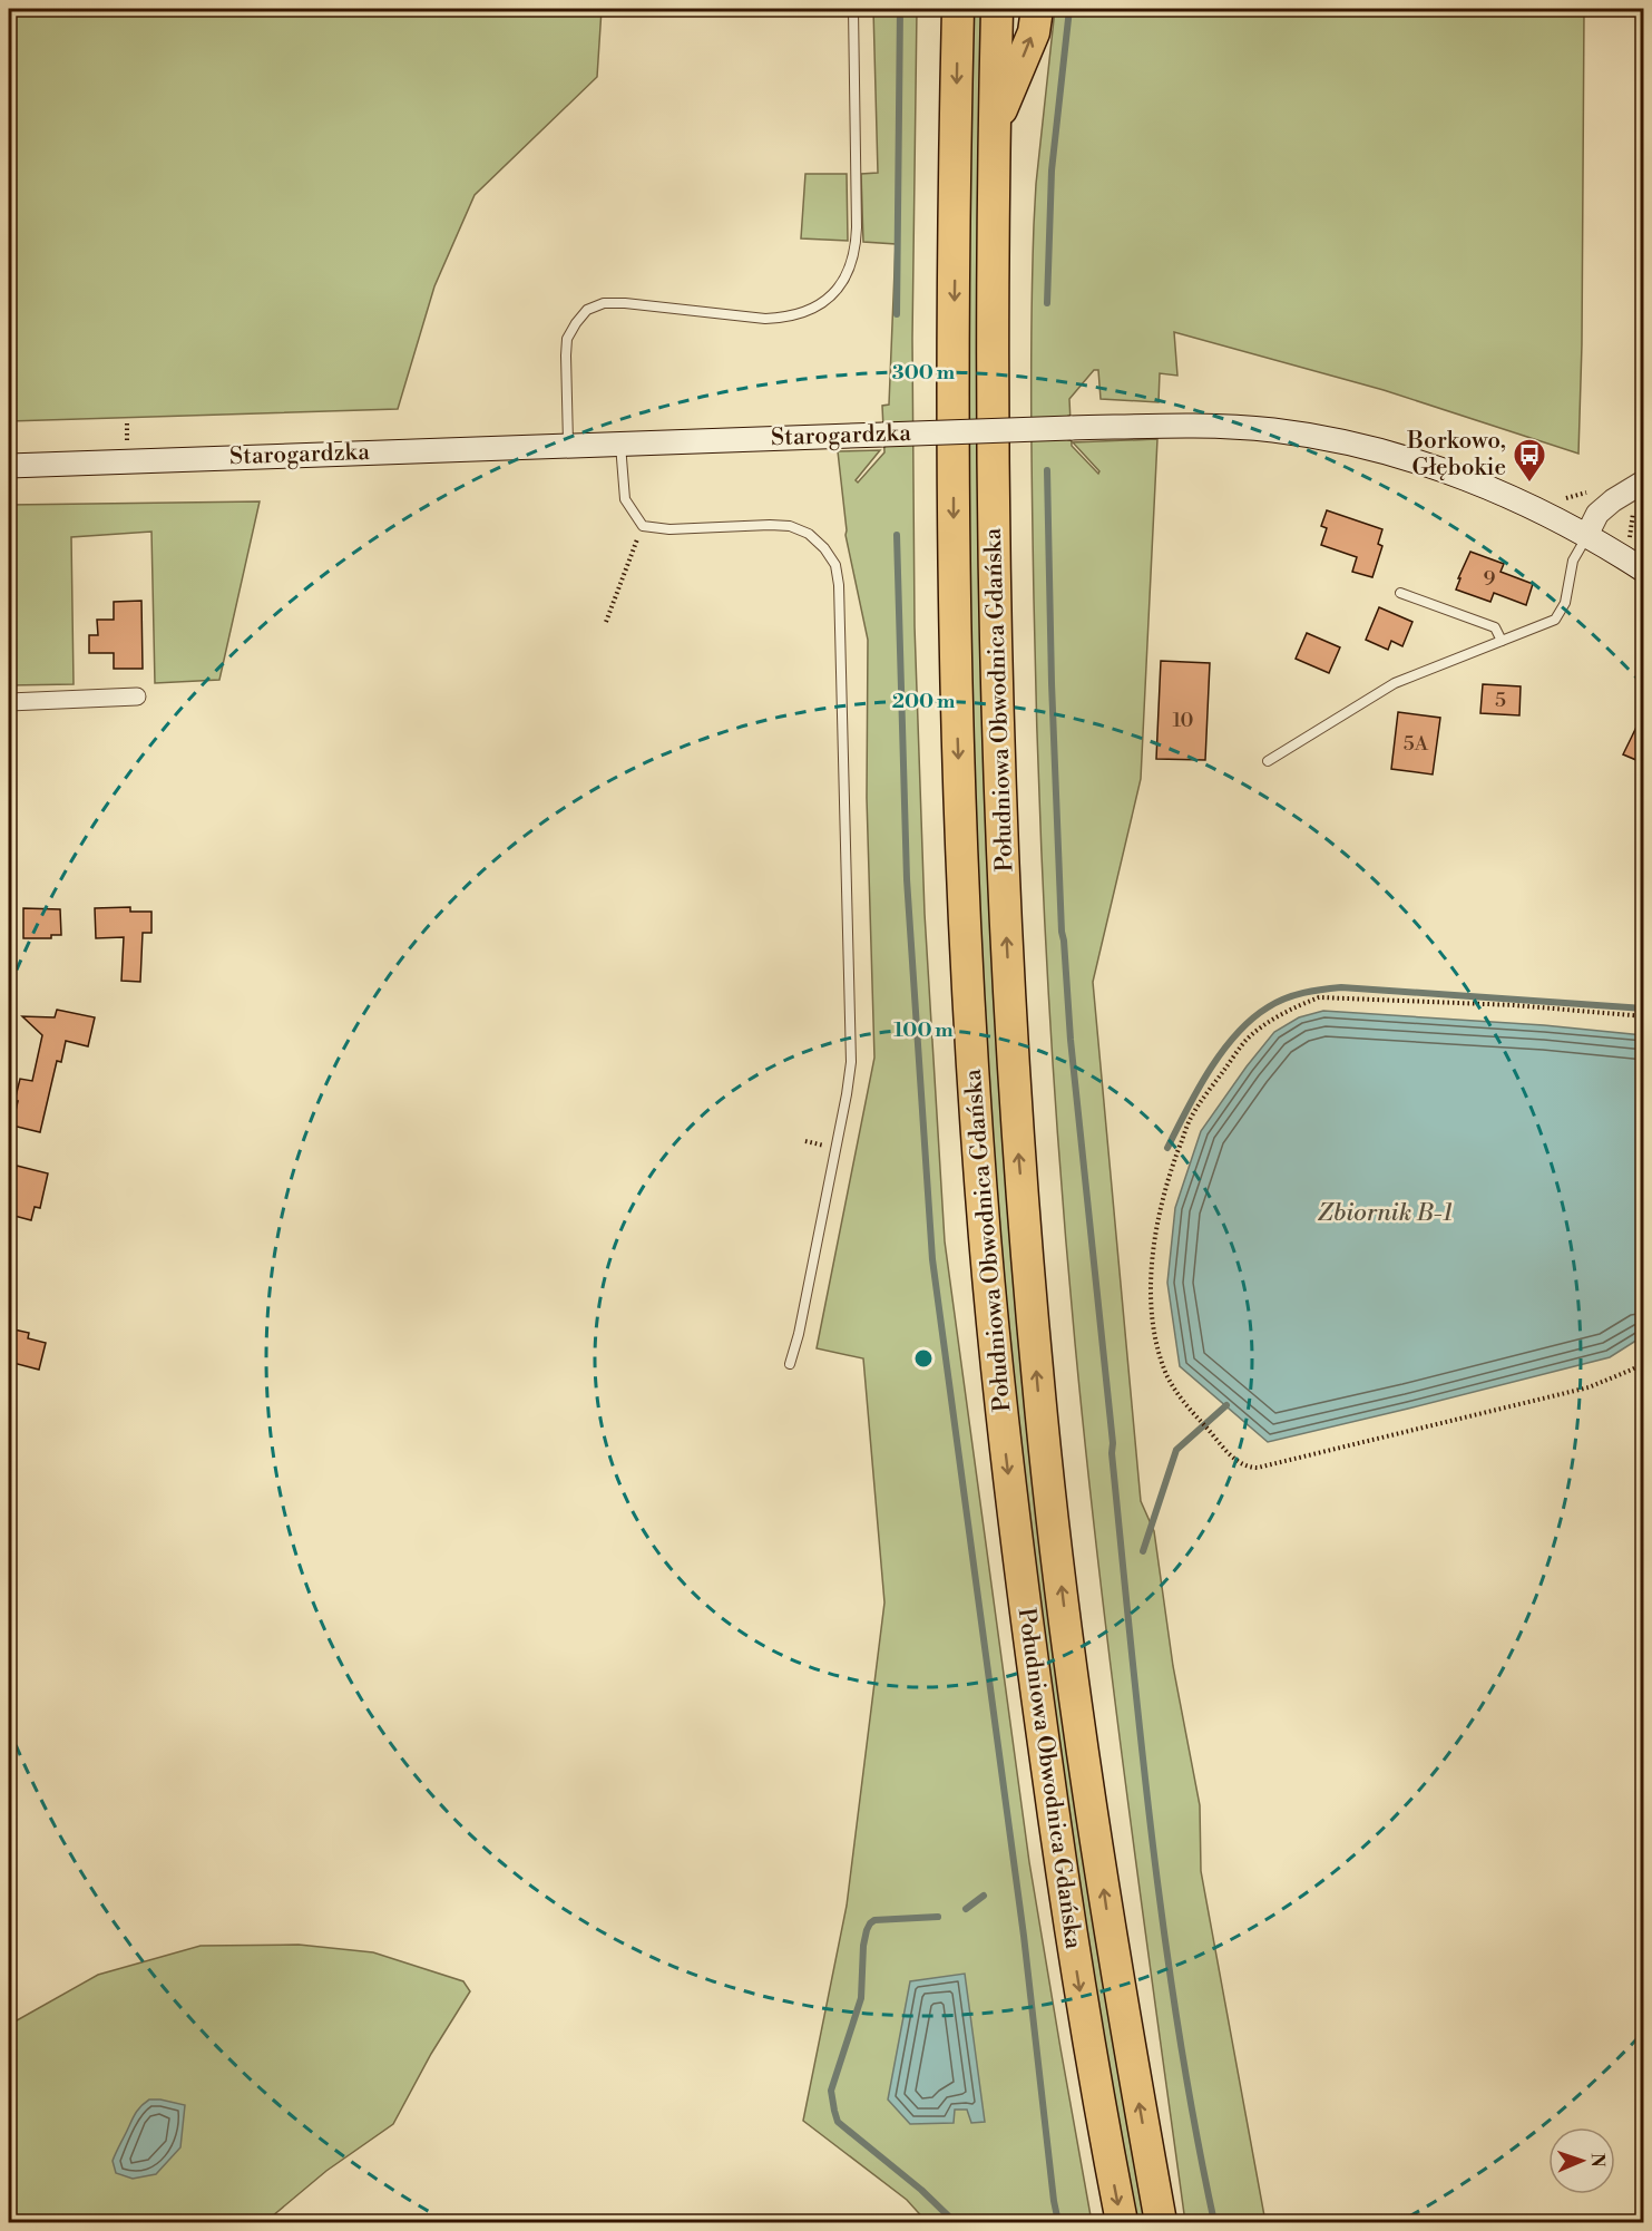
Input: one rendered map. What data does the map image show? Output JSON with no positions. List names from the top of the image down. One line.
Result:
{"streets":{"highway":["Południowa Obwodnica Gdańska"],"main road":["Starogardzka"]},"water":["Zbiornik B-1"],"places":{"bus stop":["Borkowo, Głębokie"]},"house_numbers":["9","5","10","5A"],"north":"right","rings":["300 m","200 m","100 m"]}
